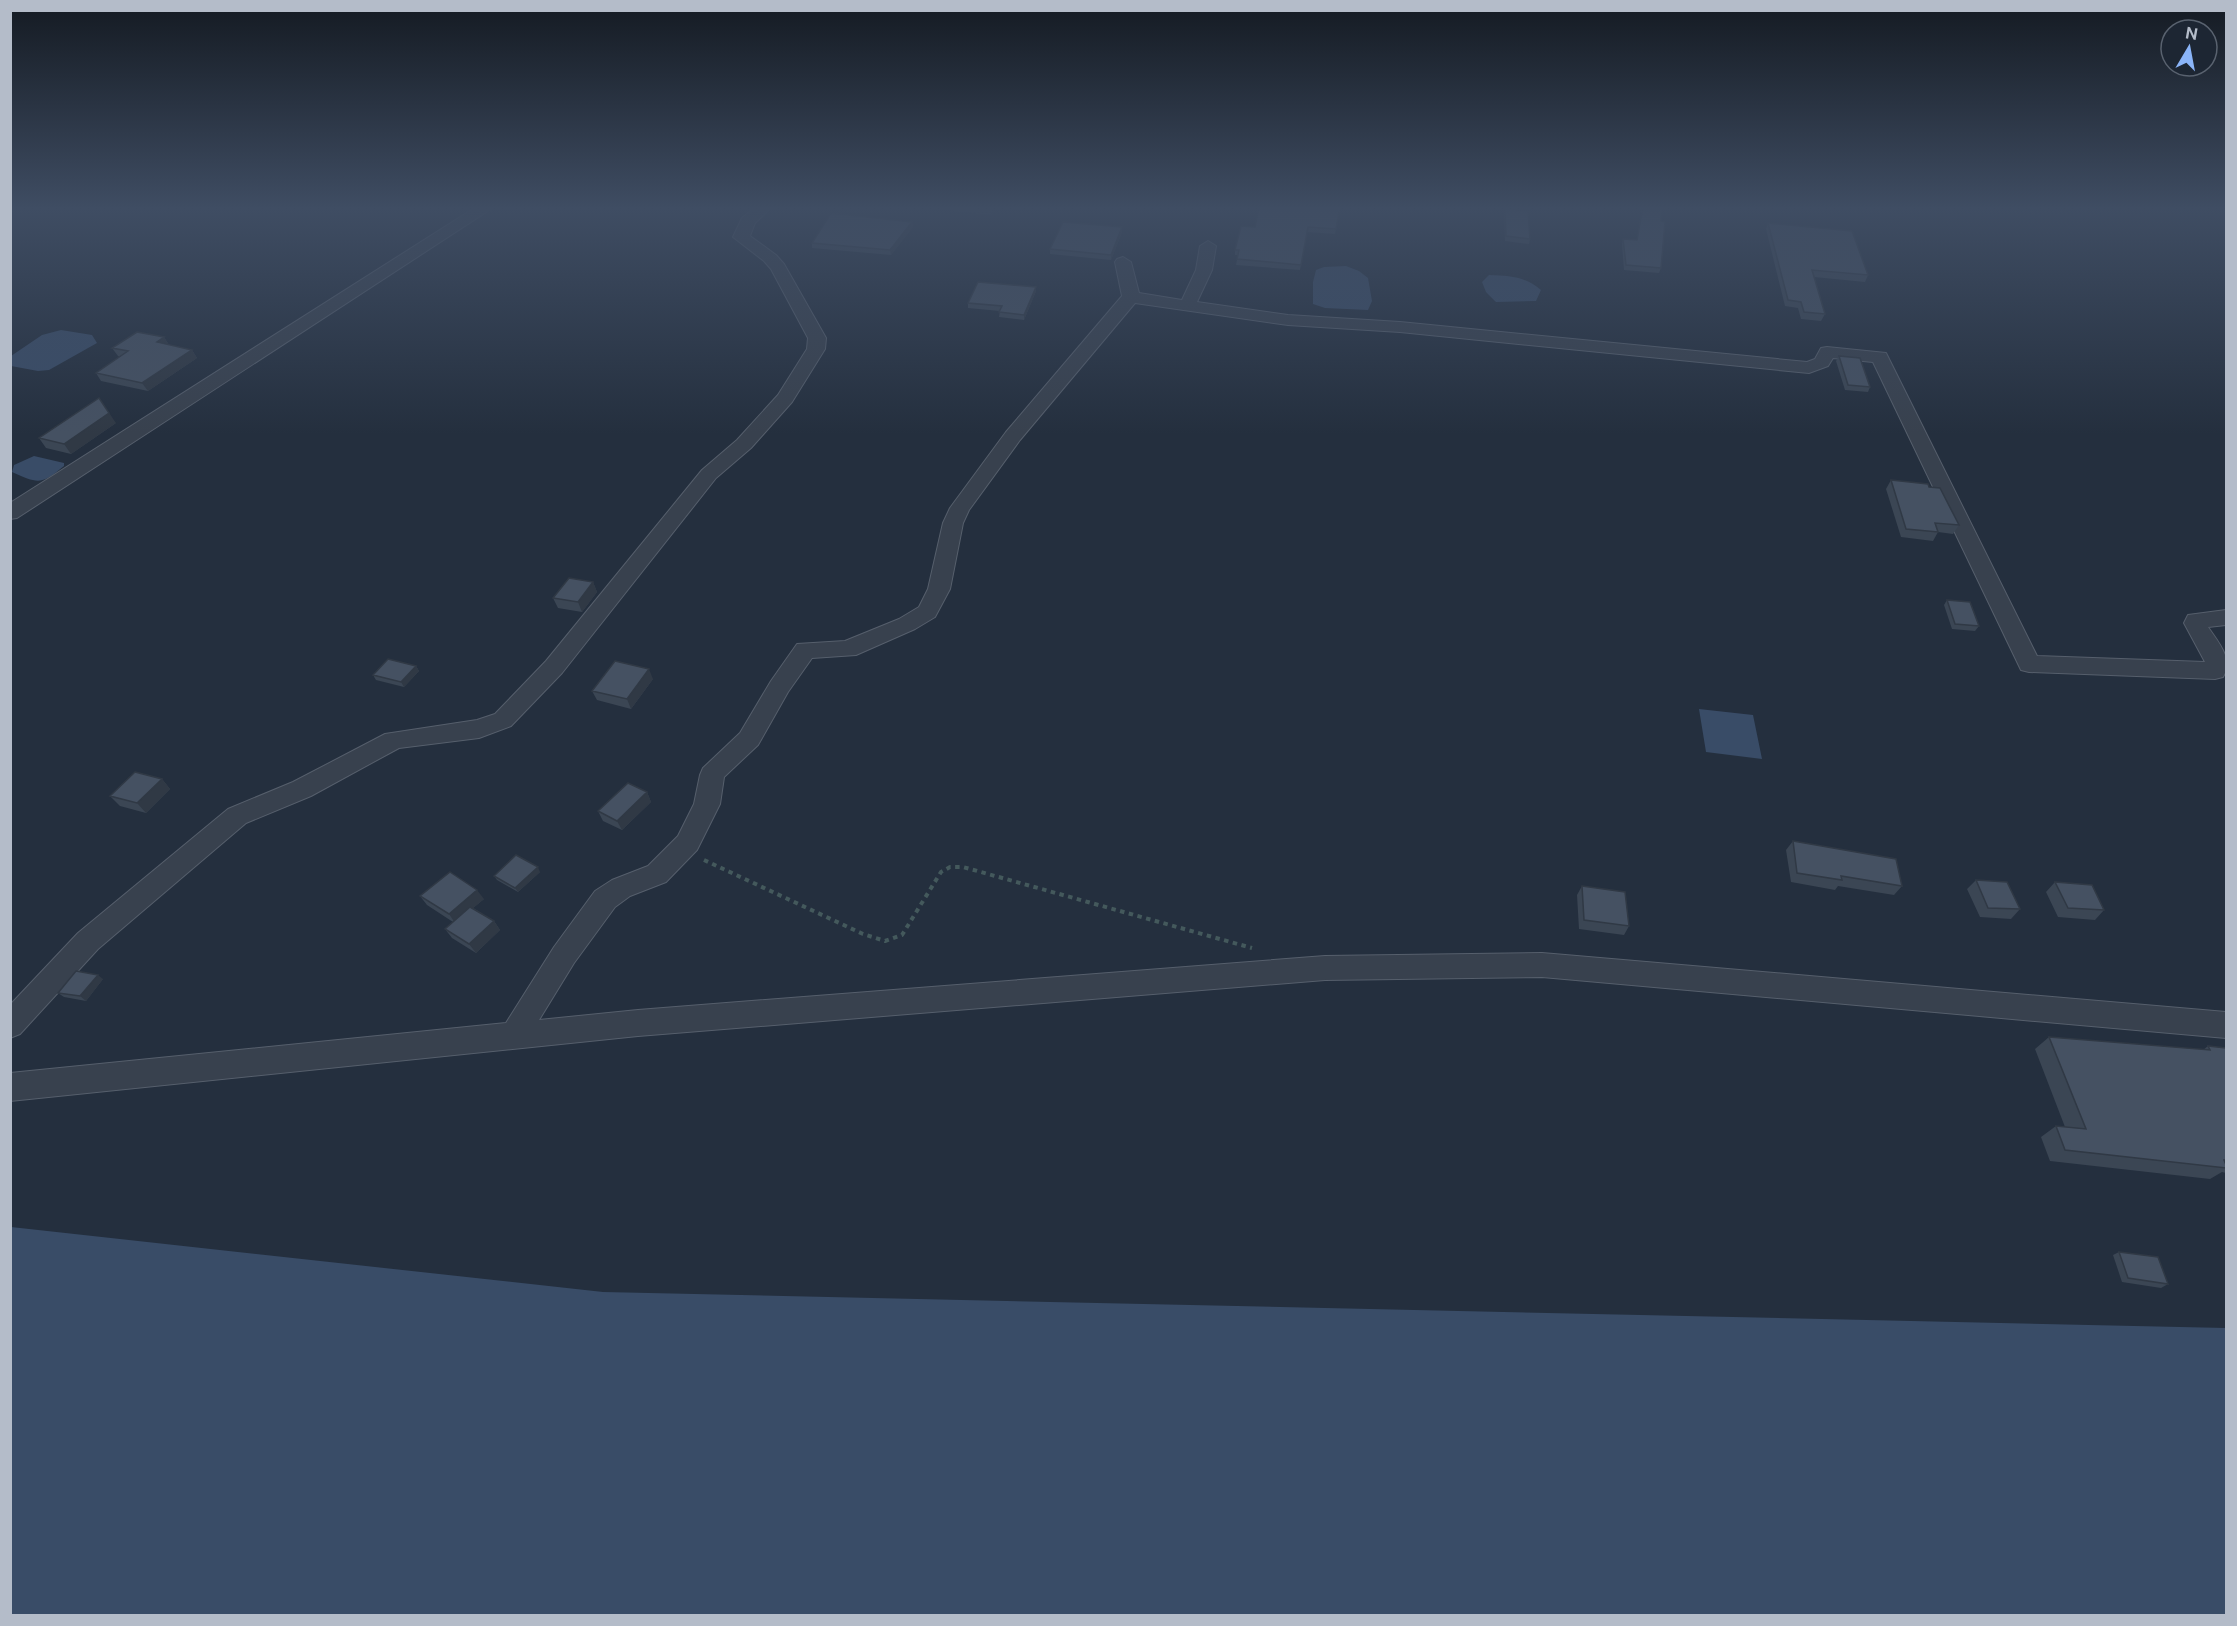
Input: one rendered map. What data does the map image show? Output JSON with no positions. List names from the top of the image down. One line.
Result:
{"north":"top"}
